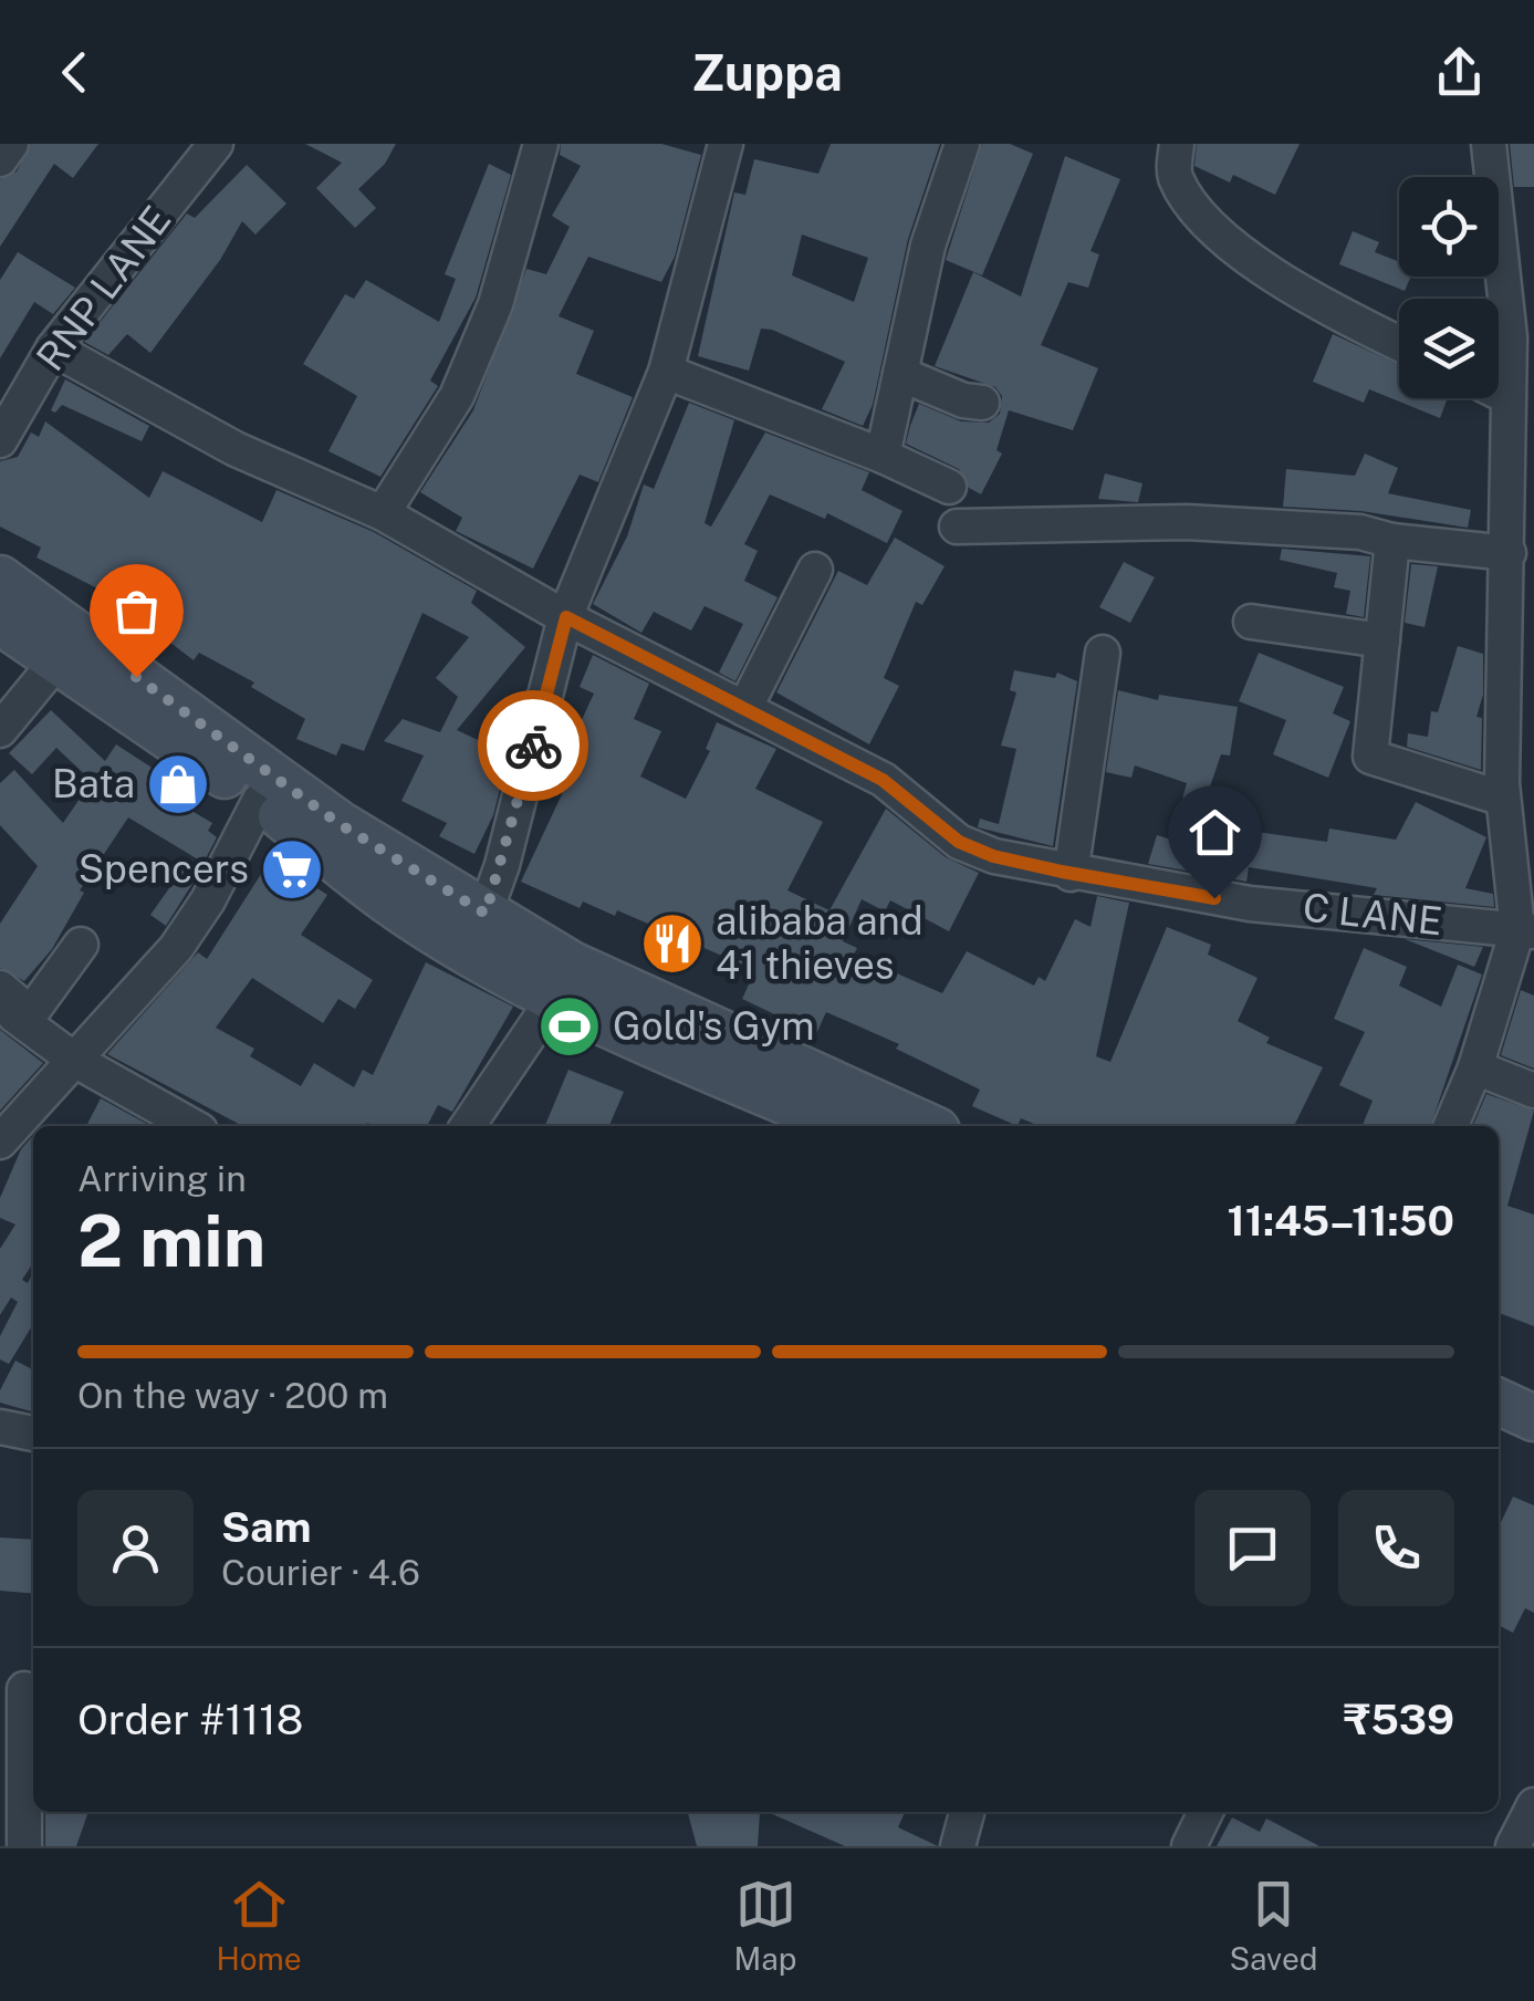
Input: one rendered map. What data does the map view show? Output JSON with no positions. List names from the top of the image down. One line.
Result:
{"streets":{"street":["RNP LANE","C LANE"]},"crossings":[["RNP LANE","C LANE"]],"places":{"shop":["Bata"],"supermarket":["Spencers"],"restaurant":["alibaba and 41 thieves"],"sports":["Gold's Gym"]},"page":{"header":"Zuppa","heading":["2 min","Arriving in","11:45–11:50"],"panel":["Sam","Courier · 4.6","Order #1118","₹539"],"bar":"On the way · 200 m","tabs":["Home","Map","Saved"]}}
